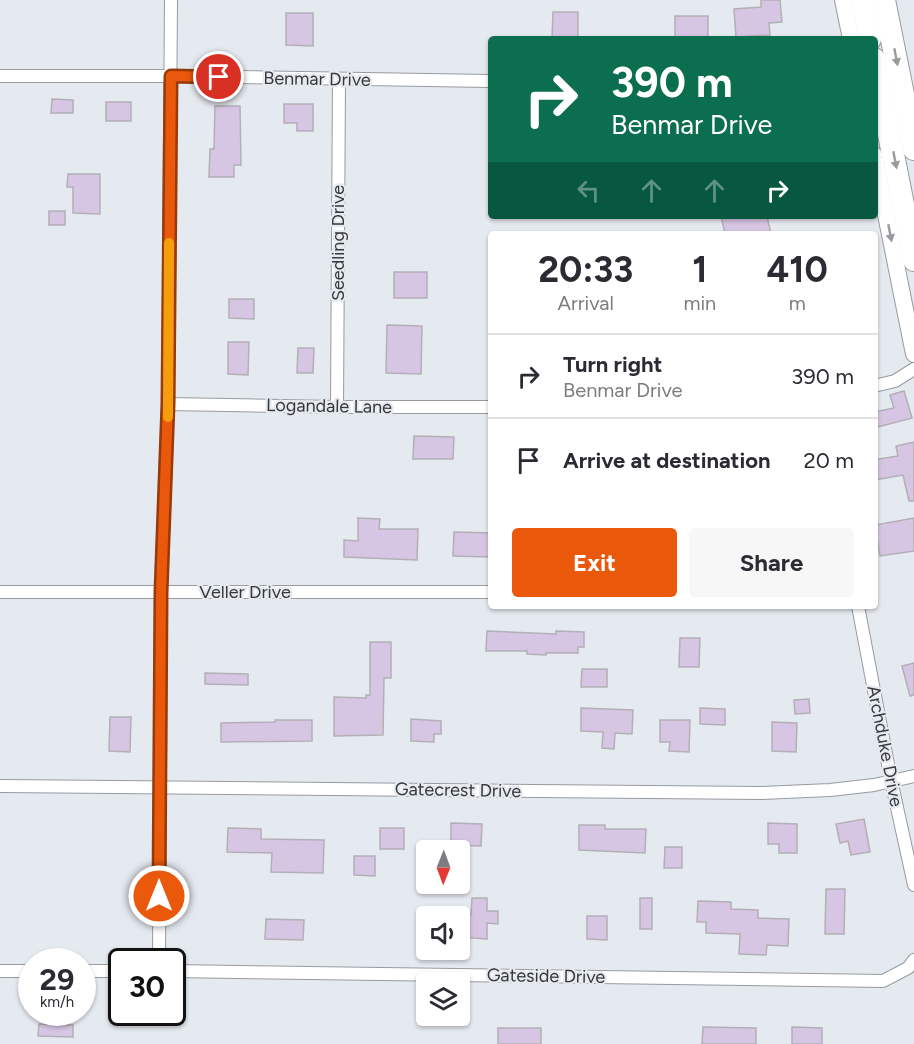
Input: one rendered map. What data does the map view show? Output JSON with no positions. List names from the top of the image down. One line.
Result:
{"streets":{"street":["Benmar Drive","Seedling Drive","Logandale Lane","Veller Drive","Archduke Drive","Gatecrest Drive","Gateside Drive"]},"crossings":[["Benmar Drive","Seedling Drive"],["Seedling Drive","Logandale Lane"],["Archduke Drive","Gatecrest Drive"]],"north":"bottom","page":{"turn":["390 m","Benmar Drive"],"eta":["20:33","Arrival","1","min","410","m"],"list":[{"name":"Turn right","note":"Benmar Drive","value":"390 m"},{"name":"Arrive at destination","value":"20 m"}],"buttons":["Exit","Share"],"speed":"29 km/h","limit":"30"}}
